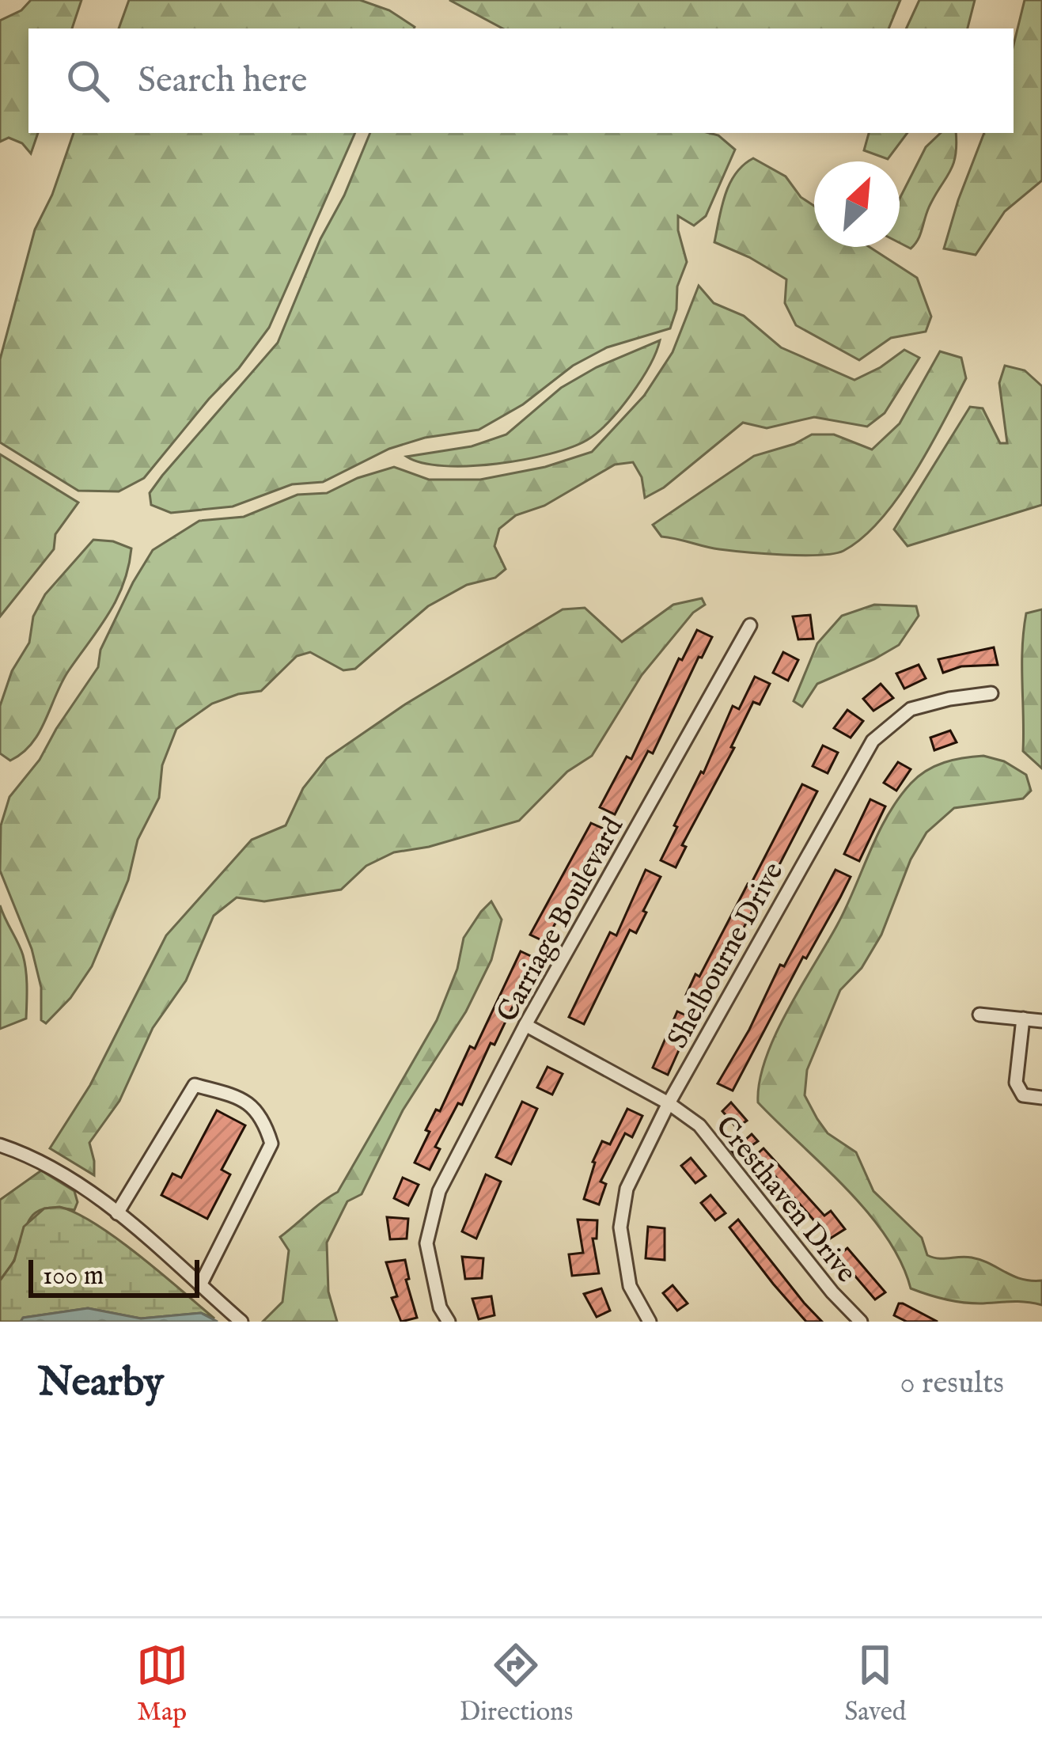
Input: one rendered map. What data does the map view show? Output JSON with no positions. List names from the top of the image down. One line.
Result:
{"streets":{"street":["Carriage Boulevard","Shelbourne Drive","Cresthaven Drive"]},"crossings":[["Carriage Boulevard","Cresthaven Drive"],["Shelbourne Drive","Cresthaven Drive"]],"scale_bar":"100 m","north":"top right","page":{"search":"Search here","scale":"100 m","heading":["Nearby","0 results"],"nav":["Map","Directions","Saved"]}}
